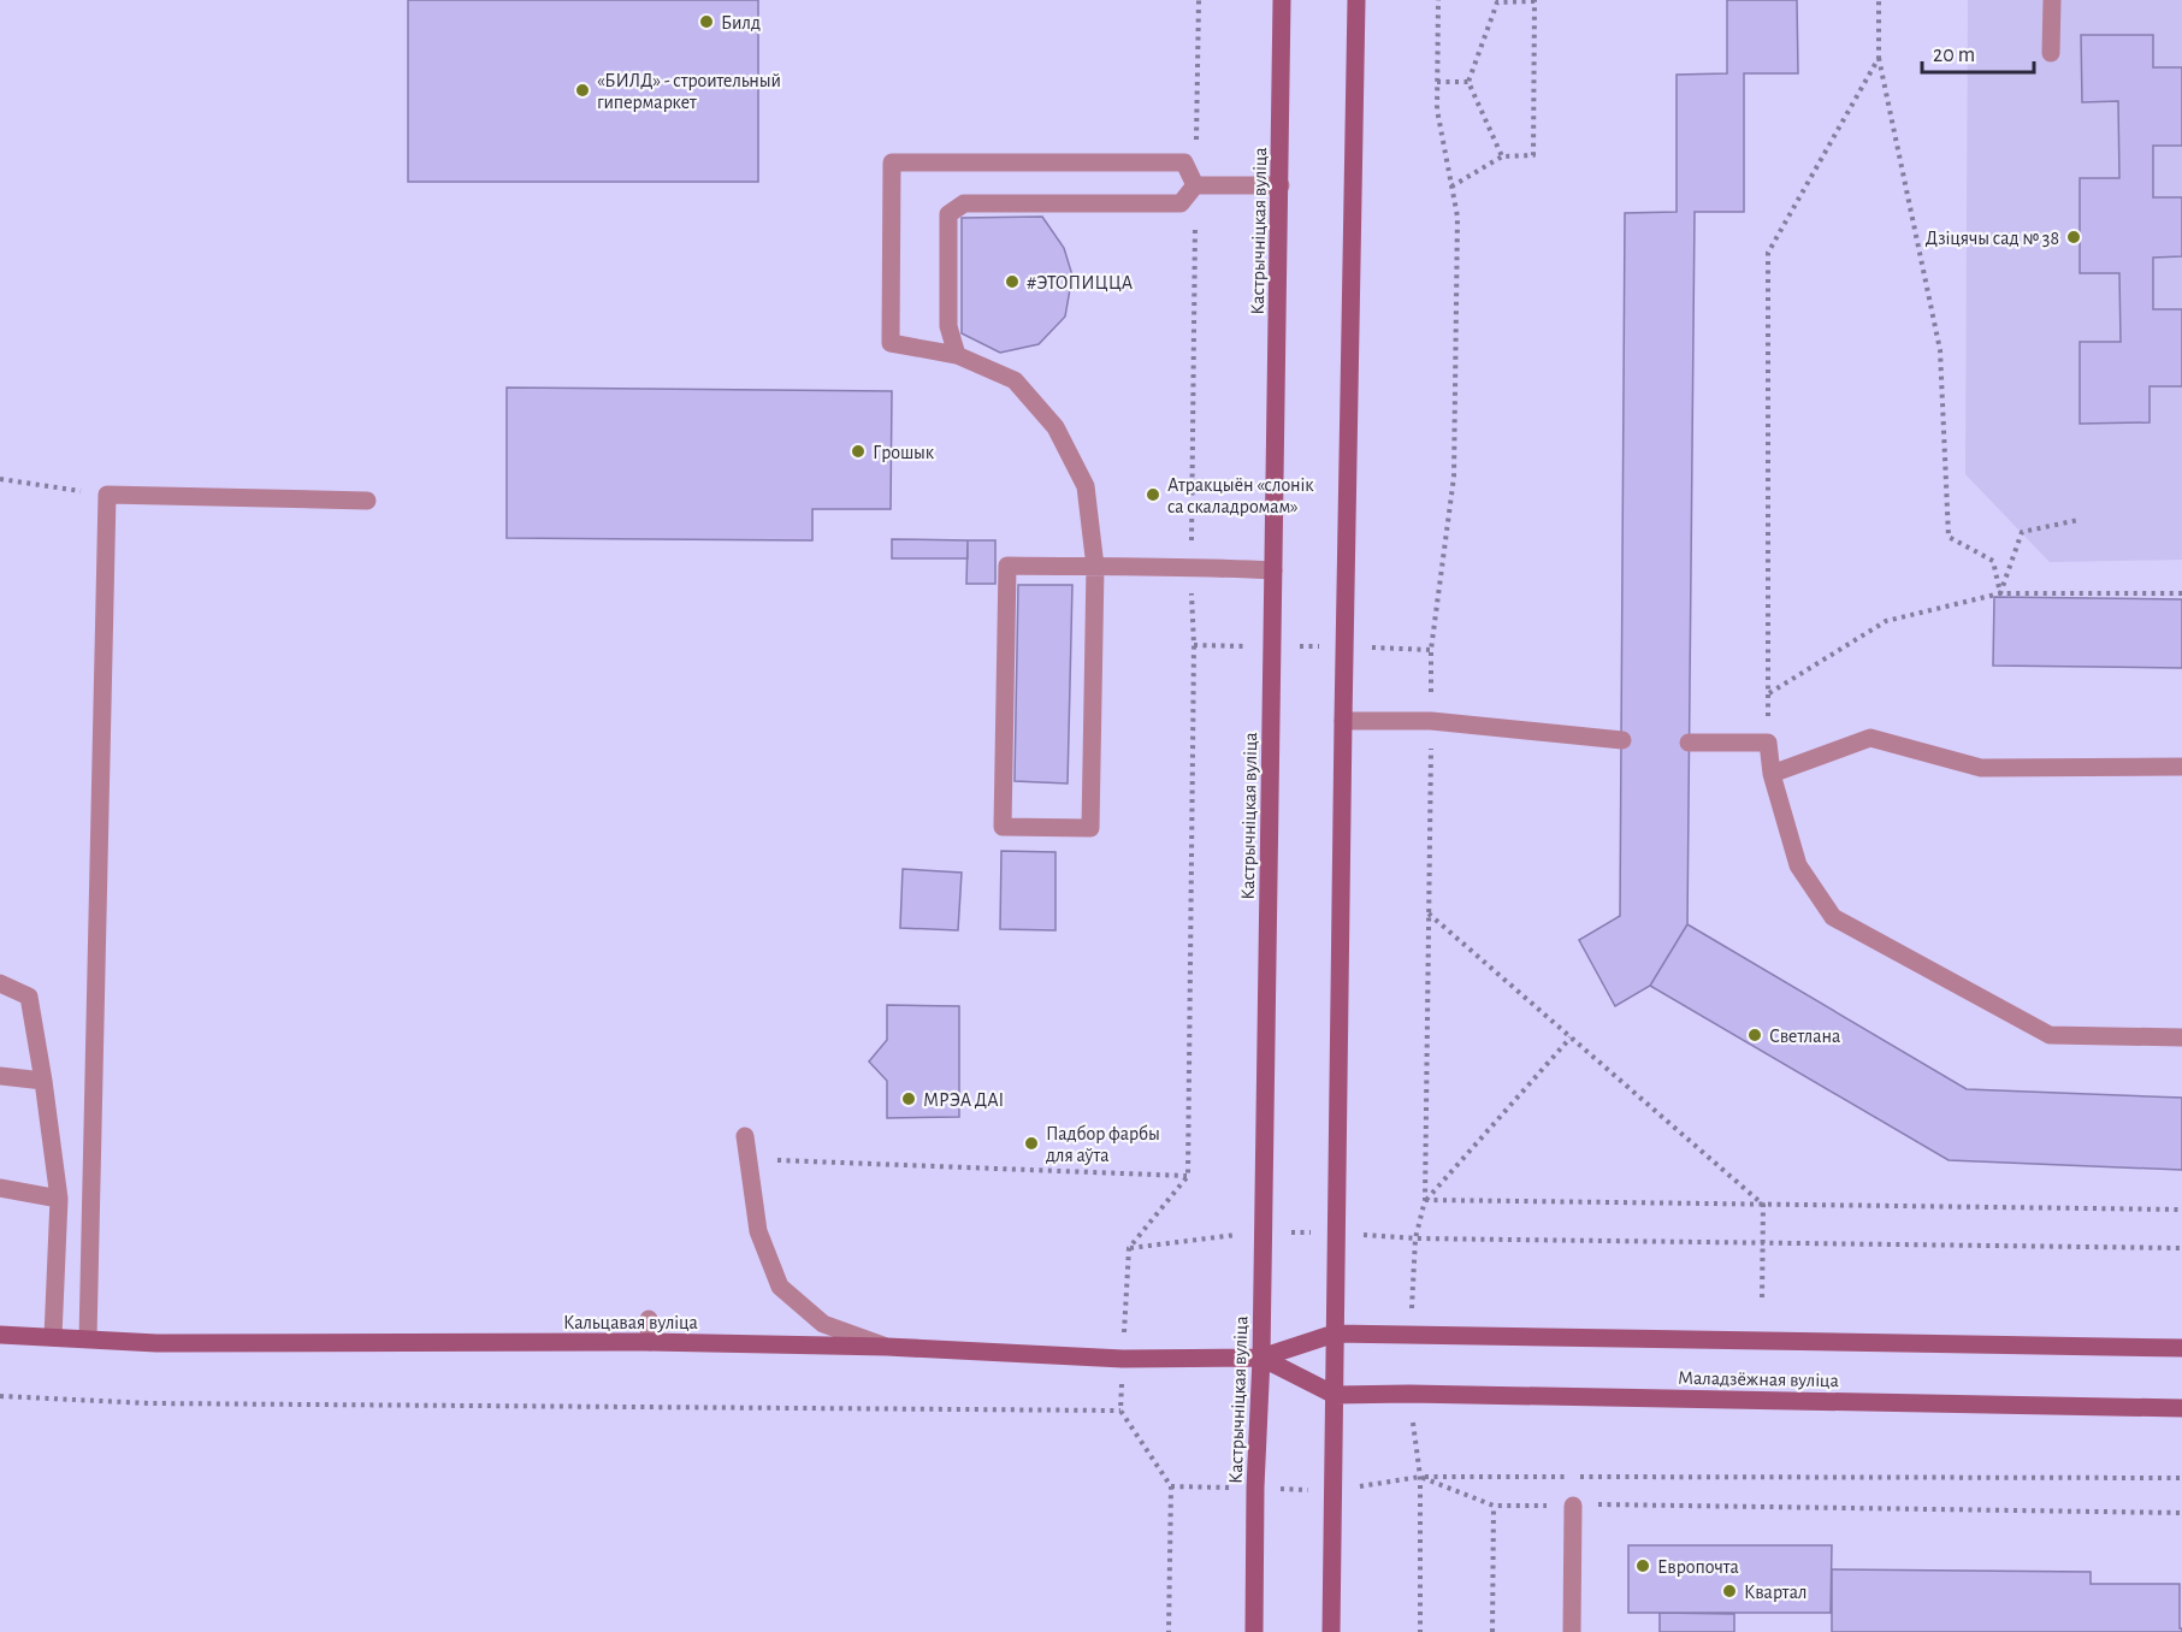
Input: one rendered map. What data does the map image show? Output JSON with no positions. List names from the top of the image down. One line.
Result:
{"streets":{"main road":["Кастрычніцкая вуліца","Кальцавая вуліца","Маладзёжная вуліца"]},"crossings":[["Кастрычніцкая вуліца","Кальцавая вуліца"],["Кастрычніцкая вуліца","Маладзёжная вуліца"],["Кальцавая вуліца","Маладзёжная вуліца"]],"places":["Билд","«БИЛД» - строительный гипермаркет","Дзіцячы сад № 38","#ЭТОПИЦЦА","Грошык","Атракцыён «слонік са скаладромам»","Светлана","МРЭА ДАІ","Падбор фарбы для аўта","Европочта","Квартал"],"scale_bar":"20 m"}
